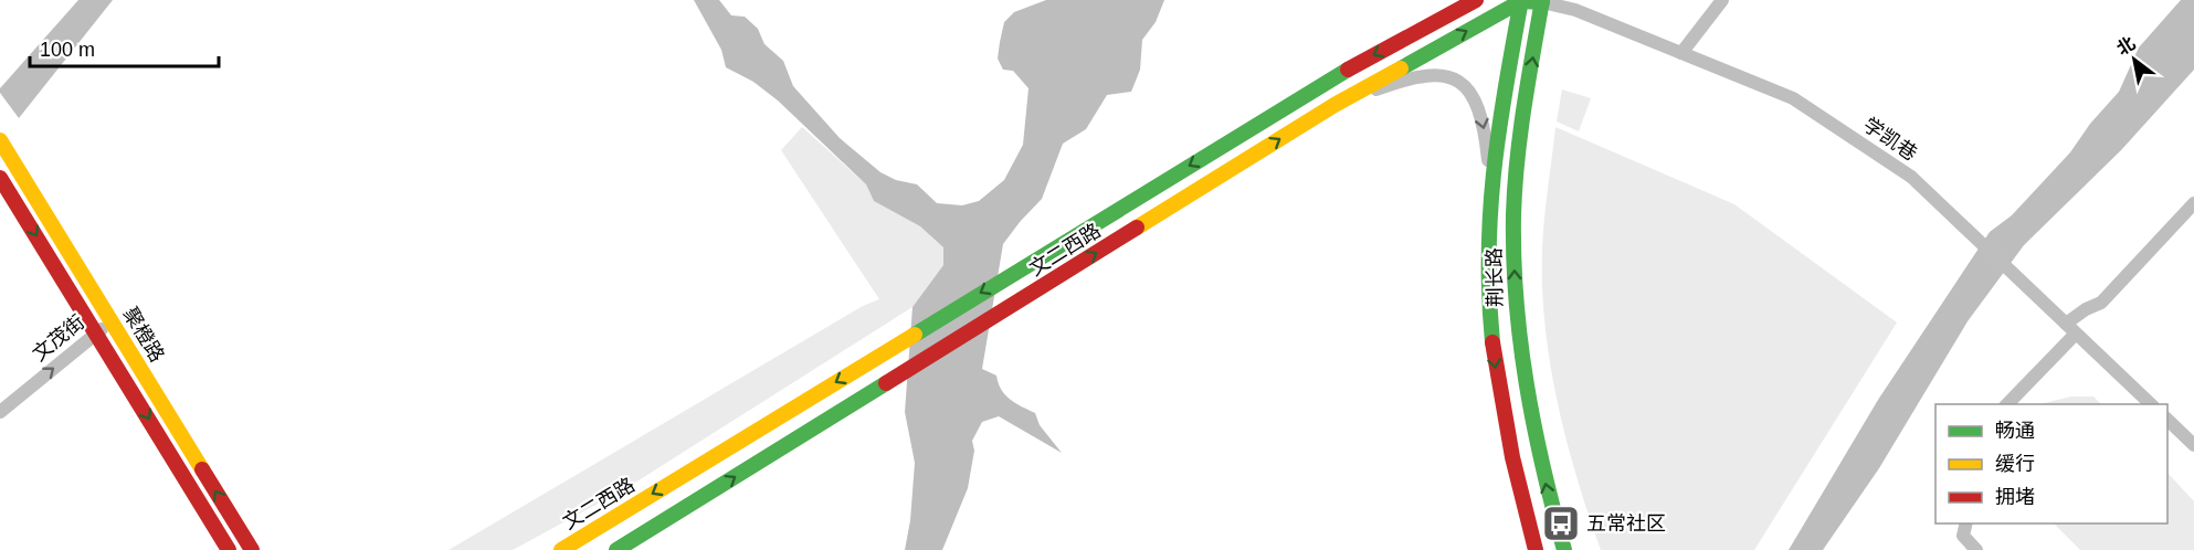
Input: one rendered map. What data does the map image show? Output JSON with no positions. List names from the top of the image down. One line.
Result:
{"streets":{"main road":["文二西路","荆长路","聚橙路"],"street":["学凯巷","文茂街"]},"crossings":[["学凯巷","荆长路"],["文二西路","荆长路"],["聚橙路","文茂街"]],"one_way":["文茂街"],"places":{"bus stop":["五常社区"]},"legend":["畅通","缓行","拥堵"],"scale_bar":"100 m","north":"top left"}
